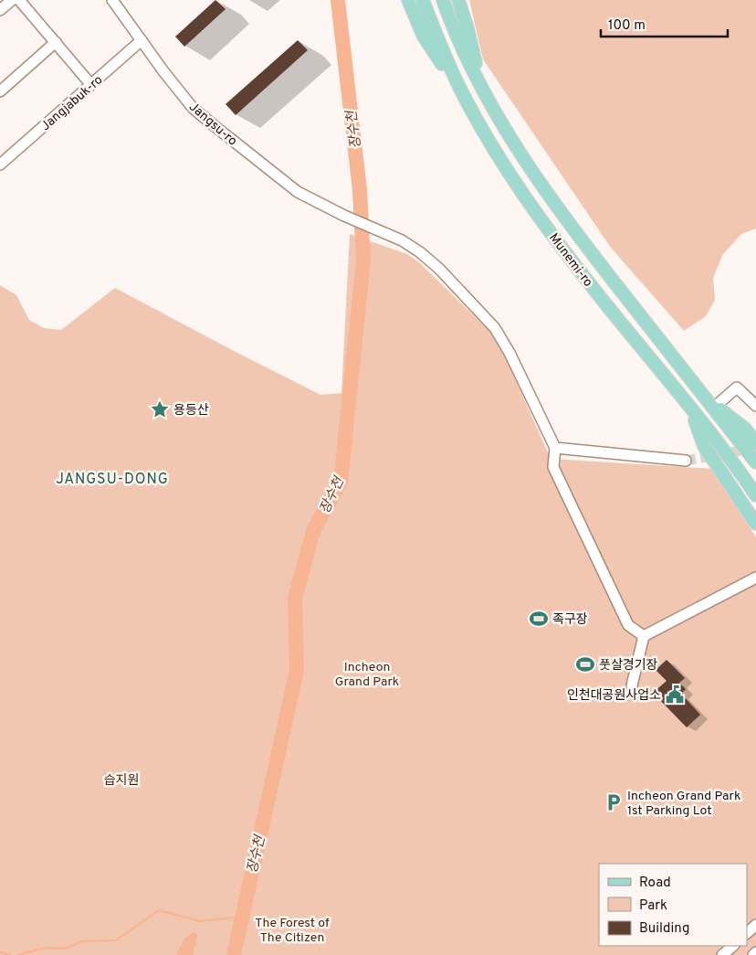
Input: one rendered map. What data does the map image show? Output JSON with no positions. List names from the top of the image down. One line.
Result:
{"streets":{"main road":["Munemi-ro"],"street":["Jangjabuk-ro","Jangsu-ro"]},"crossings":[["Jangjabuk-ro","Jangsu-ro"]],"districts":["JANGSU-DONG"],"water":["장수천"],"parks":["Incheon Grand Park","습지원","The Forest of The Citizen"],"places":{"place":["용등산"],"sports":["족구장","풋살경기장"],"public building":["인천대공원사업소"],"parking":["Incheon Grand Park 1st Parking Lot"]},"legend":["Road","Park","Building"],"scale_bar":"100 m"}
